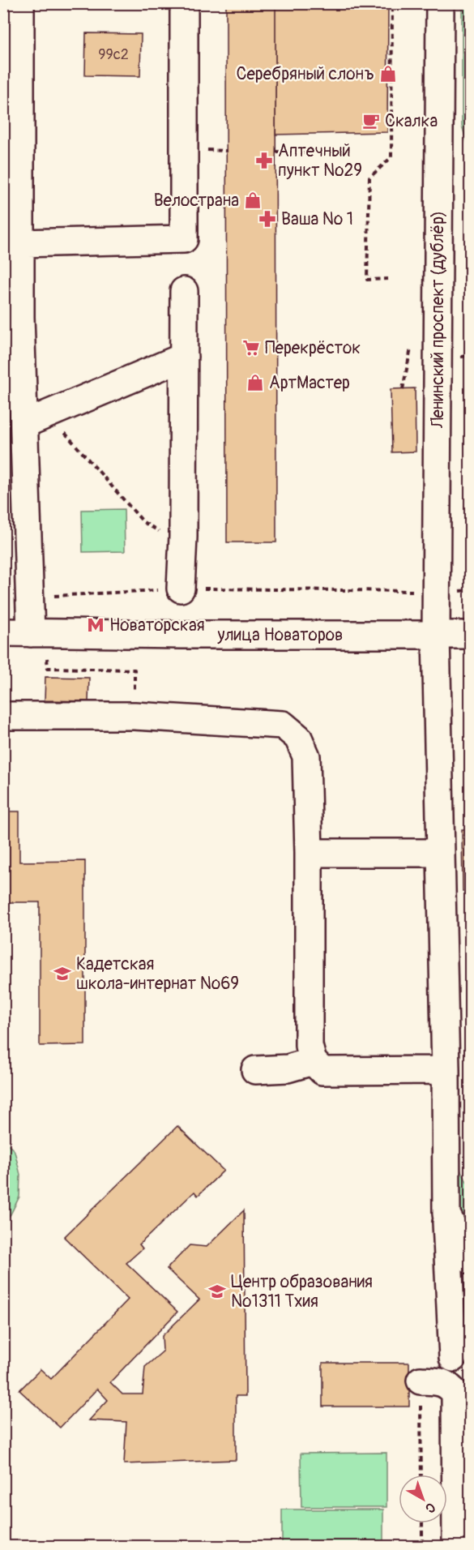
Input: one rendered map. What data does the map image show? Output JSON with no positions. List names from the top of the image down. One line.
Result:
{"streets":{"street":["Ленинский проспект (дублёр)","улица Новаторов"]},"crossings":[["Ленинский проспект (дублёр)","улица Новаторов"]],"places":{"shop":["Серебряный слонъ","Велострана","АртМастер"],"cafe":["Скалка"],"pharmacy":["Аптечный пункт №29","Ваша № 1"],"supermarket":["Перекрёсток"],"metro station":["Новаторская"],"school or university":["Кадетская школа-интернат №69","Центр образования №1311 Тхия"]},"house_numbers":["99с2"],"north":"bottom right"}
